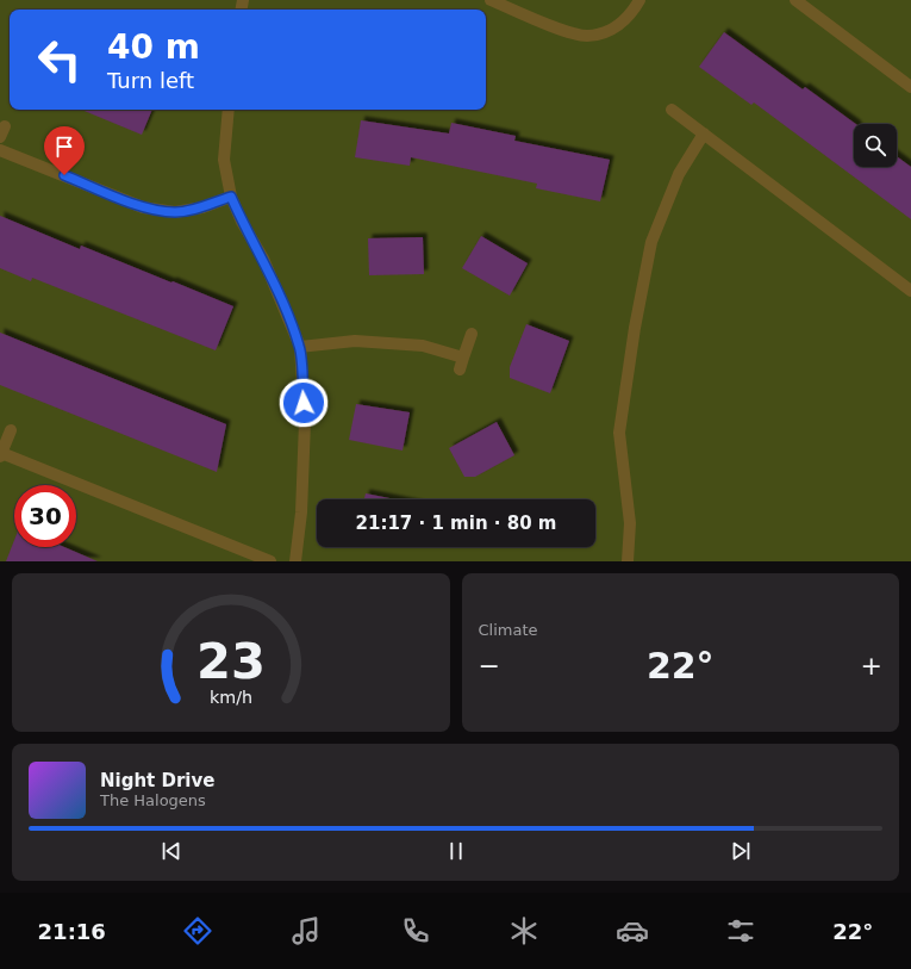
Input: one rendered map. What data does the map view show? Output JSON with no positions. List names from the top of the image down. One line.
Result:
{"page":{"turn":["40 m","Turn left"],"limit":"30","trip":"21:17 · 1 min · 80 m","tile":"Climate","heat":["−","22°","+"],"song":["Night Drive","The Halogens"],"tabs":["21:16","22°"],"gauge":["23","km/h"]}}
